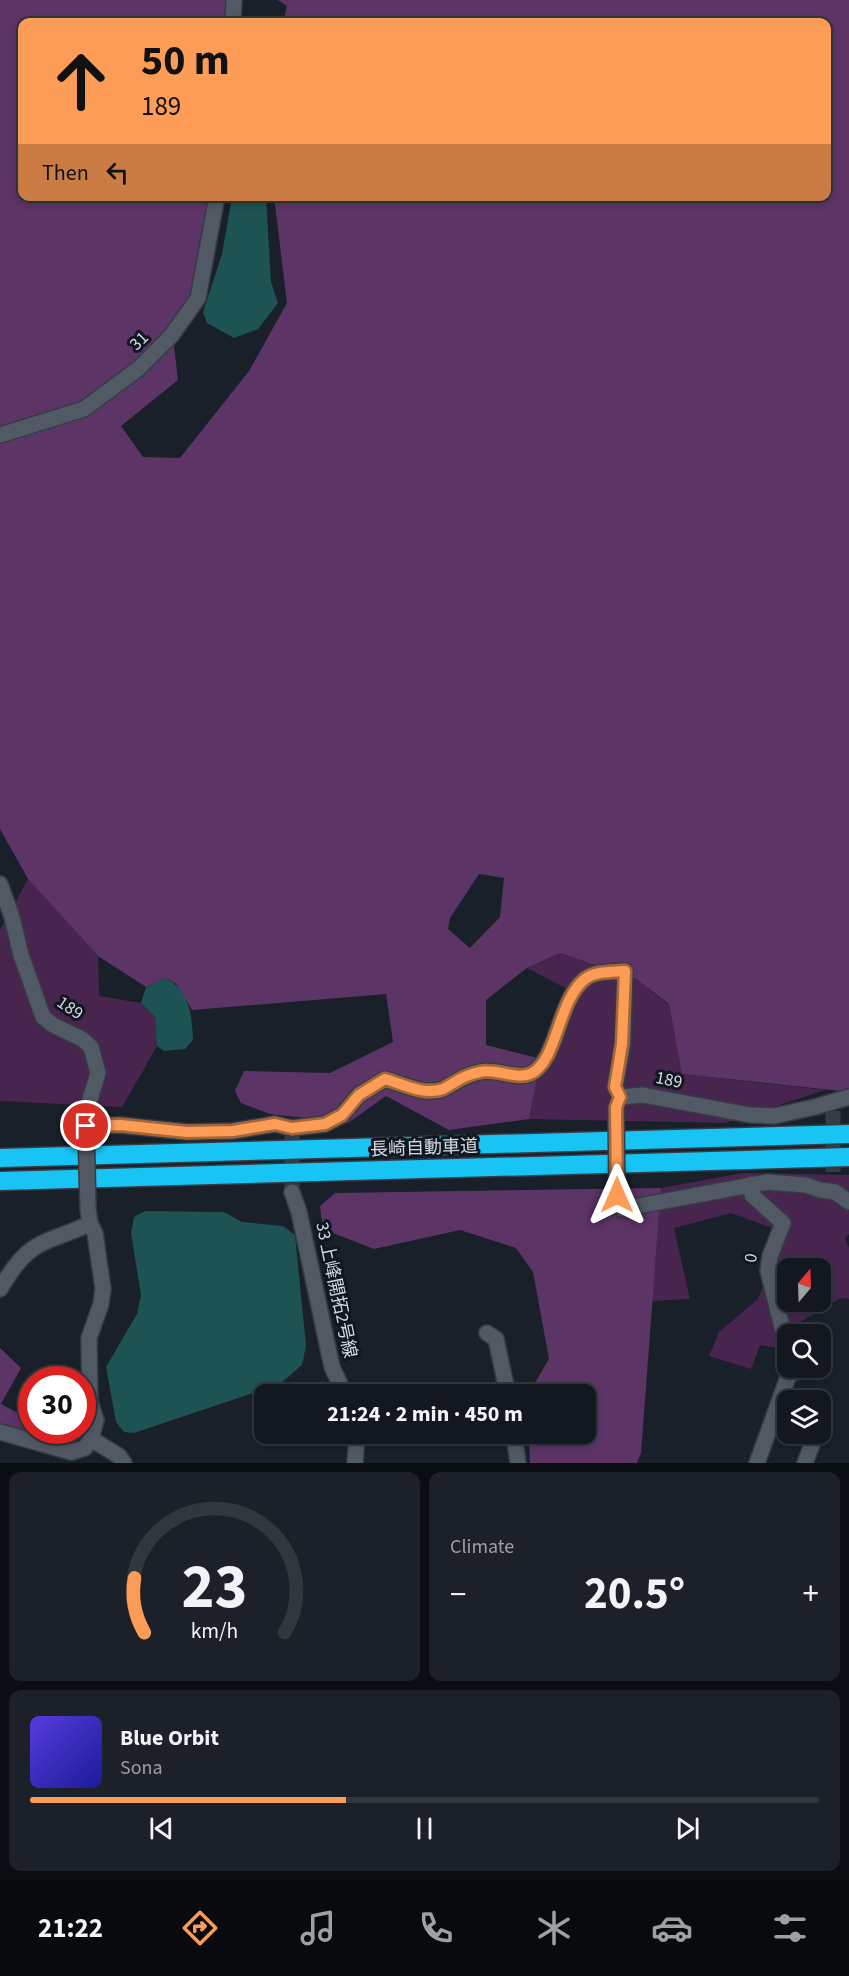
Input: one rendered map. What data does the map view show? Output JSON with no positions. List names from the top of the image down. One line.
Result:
{"streets":{"highway":["長崎自動車道"],"street":["31","189","0","33 上峰開拓2号線"]},"north":"top","page":{"turn":["50 m","189"],"then":"Then","limit":"30","trip":"21:24 · 2 min · 450 m","tile":"Climate","heat":["−","20.5°","+"],"song":["Blue Orbit","Sona"],"tabs":"21:22","gauge":["23","km/h"]}}
